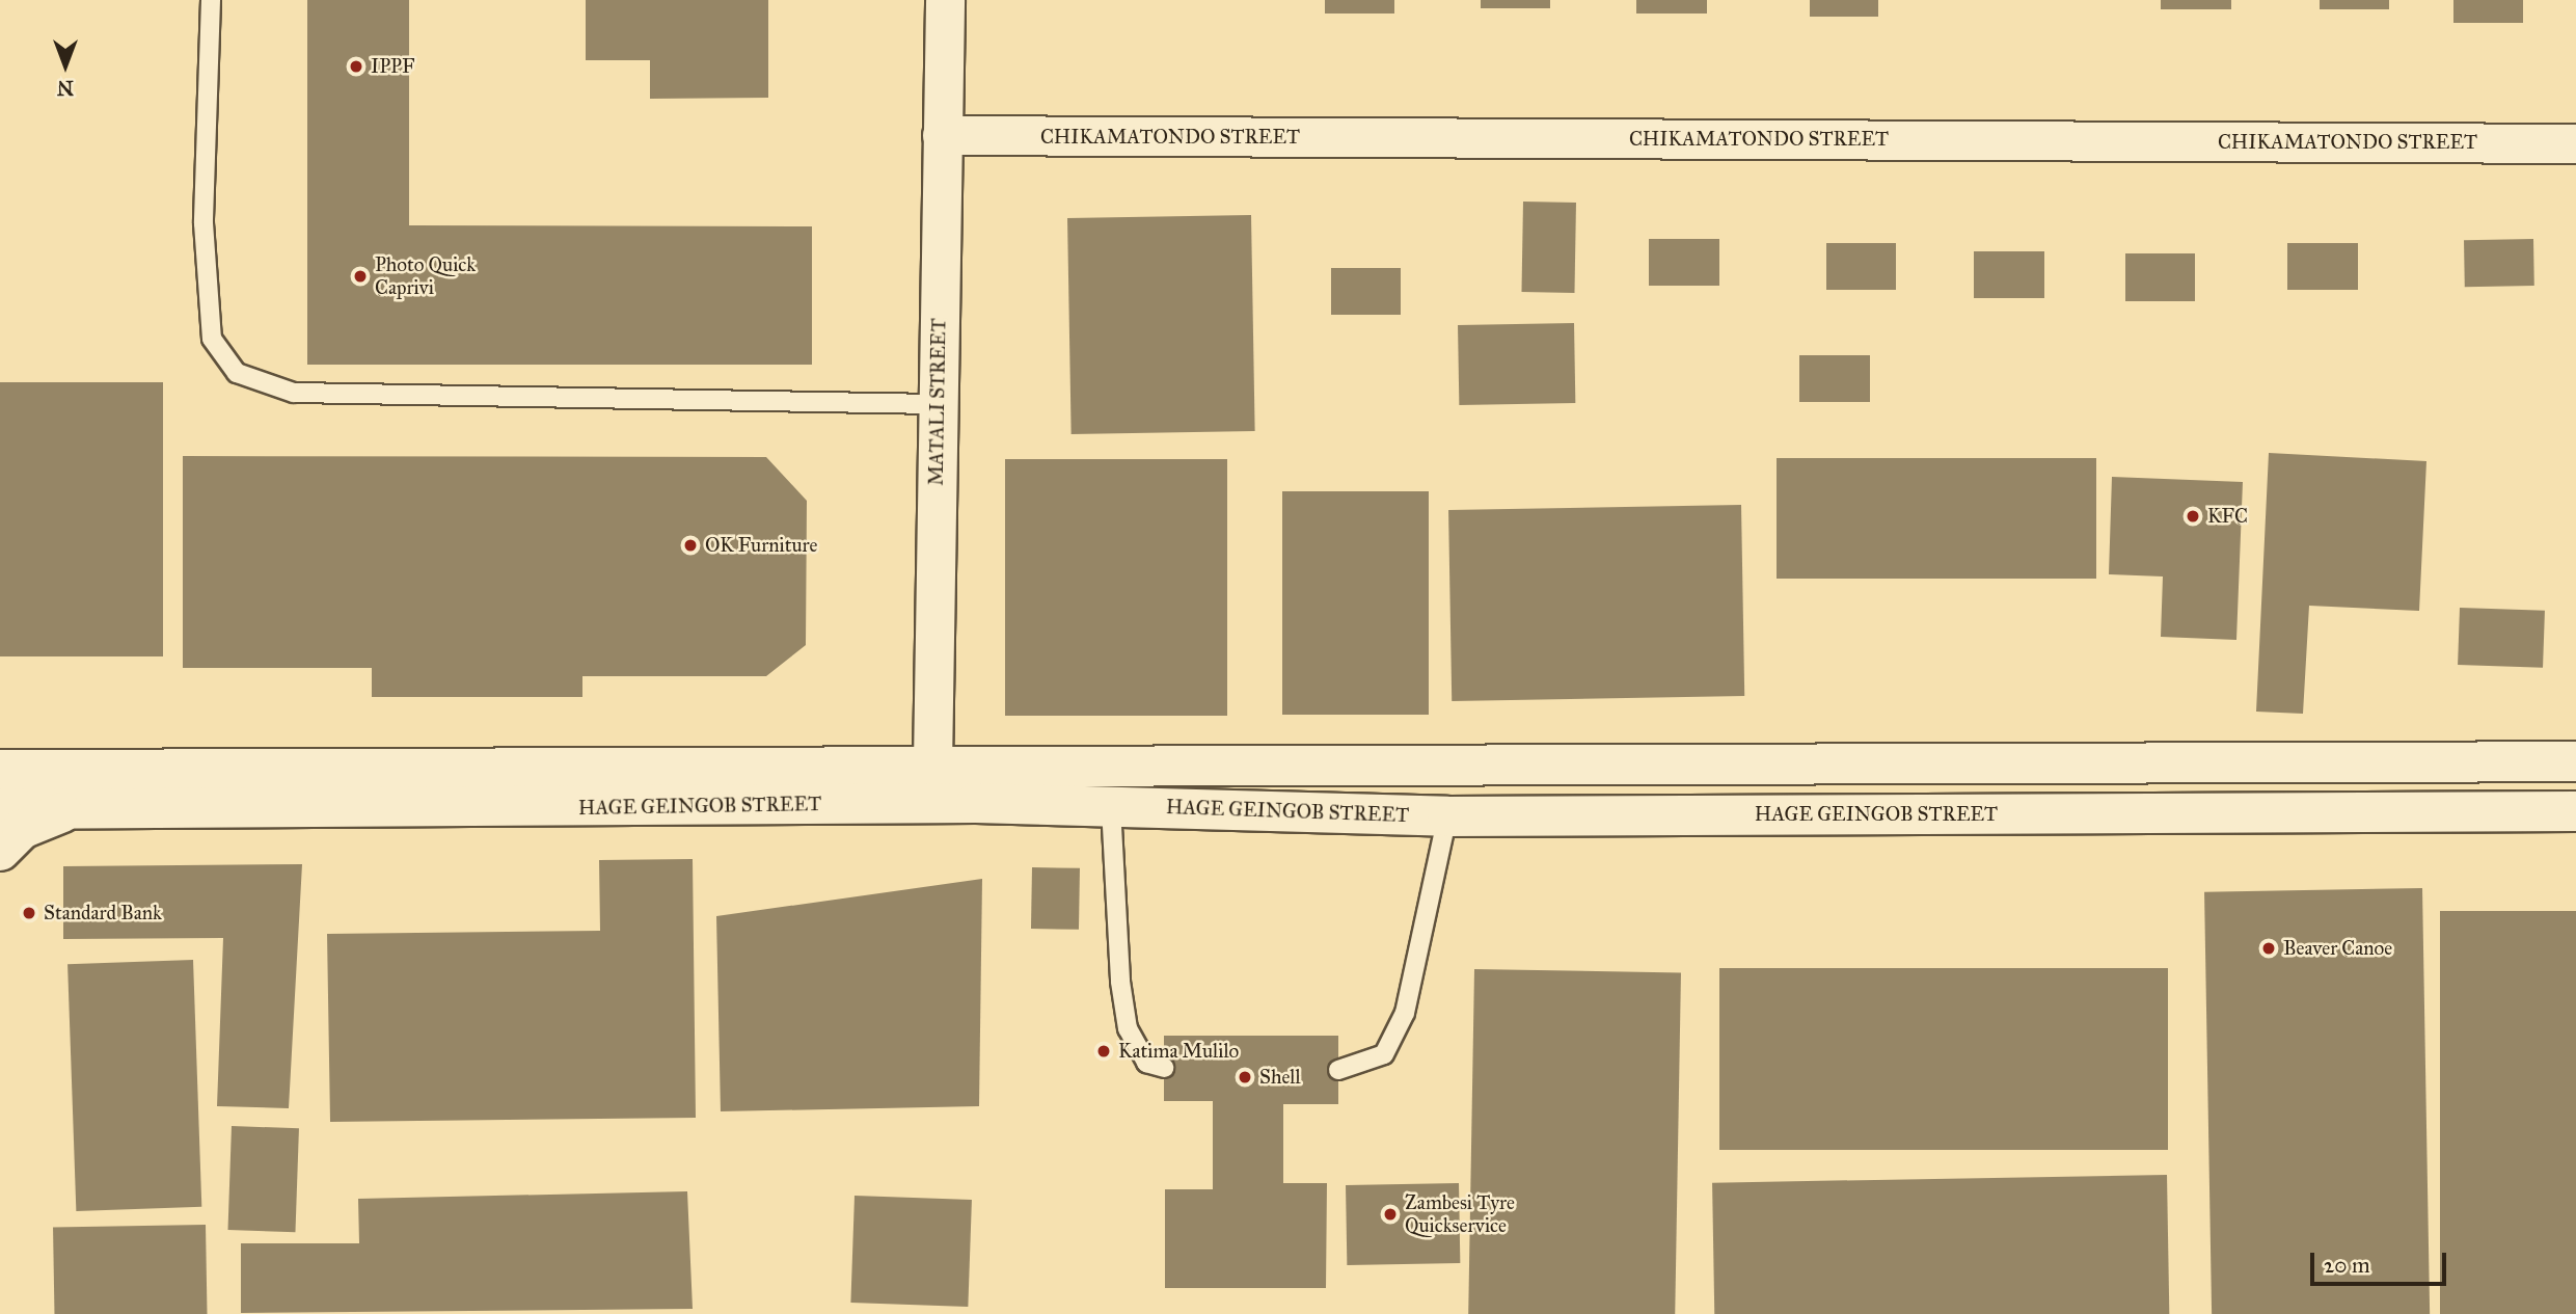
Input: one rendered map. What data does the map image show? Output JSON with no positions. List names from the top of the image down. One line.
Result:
{"streets":{"street":["CHIKAMATONDO STREET","MATALI STREET","HAGE GEINGOB STREET"]},"crossings":[["CHIKAMATONDO STREET","MATALI STREET"],["MATALI STREET","HAGE GEINGOB STREET"]],"places":["IPPF","Photo Quick Caprivi","KFC","OK Furniture","Standard Bank","Beaver Canoe","Katima Mulilo","Shell","Zambesi Tyre Quickservice"],"scale_bar":"20 m","north":"bottom"}
